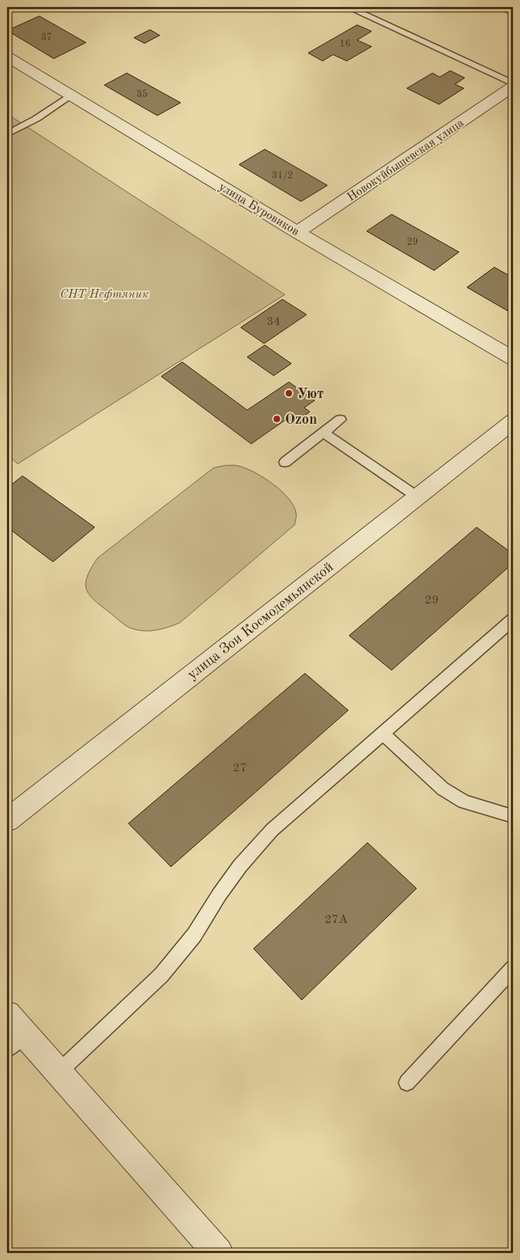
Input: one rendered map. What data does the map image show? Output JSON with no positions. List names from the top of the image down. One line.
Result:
{"streets":{"street":["Новокуйбышевская улица","улица Буровиков","улица Зои Космодемьянской"]},"crossings":[["Новокуйбышевская улица","улица Буровиков"]],"parks":["СНТ Нефтяник"],"places":["Уют","Ozon"],"house_numbers":["37","16","35","31/2","29","34","29","27","27А"]}
